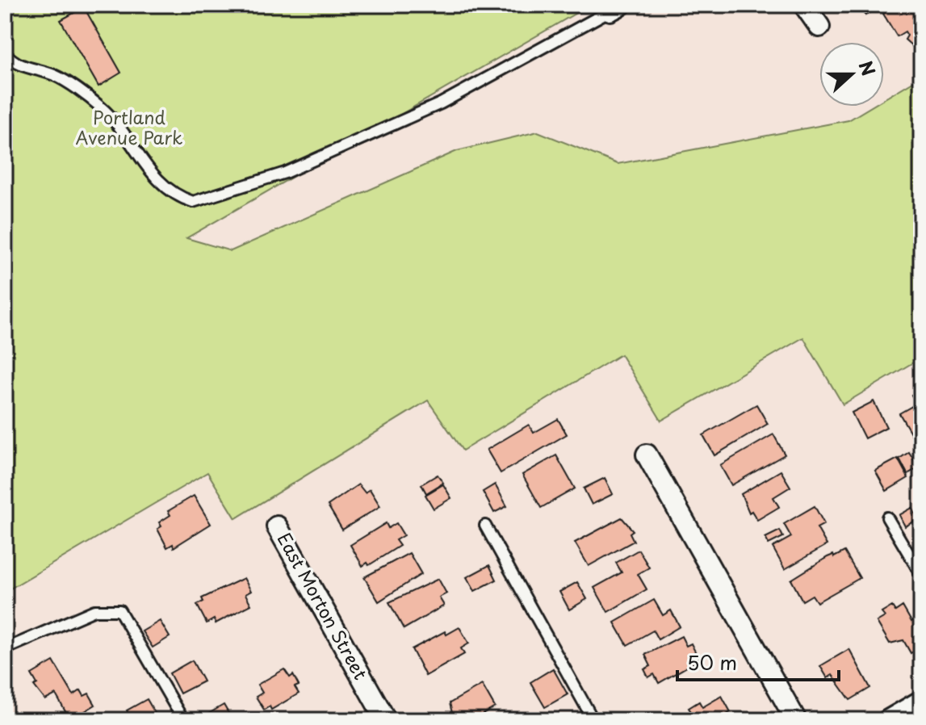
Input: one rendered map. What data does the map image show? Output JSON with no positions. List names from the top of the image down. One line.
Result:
{"streets":{"street":["East Morton Street"]},"parks":["Portland Avenue Park"],"scale_bar":"50 m","north":"right"}
